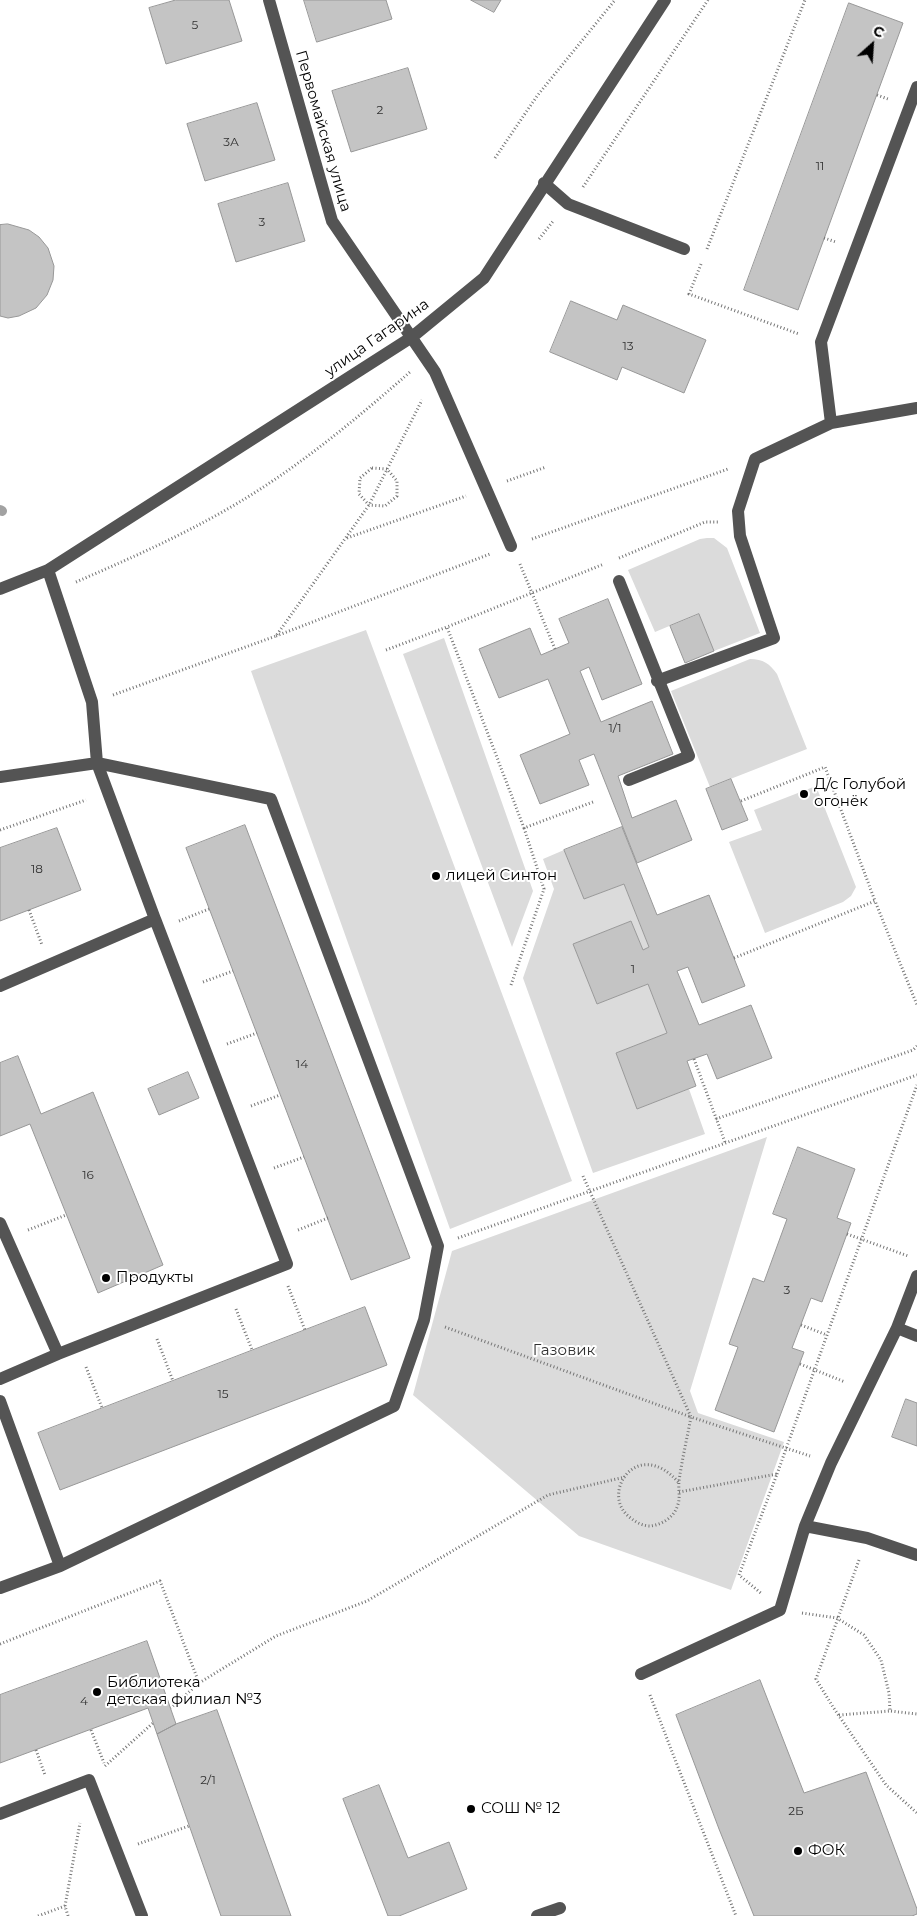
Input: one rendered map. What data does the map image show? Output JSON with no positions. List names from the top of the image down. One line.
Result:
{"streets":{"street":["Первомайская улица","улица Гагарина"]},"crossings":[["Первомайская улица","улица Гагарина"]],"parks":["Газовик"],"places":["Д/с Голубой огонёк","лицей Синтон","Продукты","Библиотека детская филиал №3","СОШ № 12","ФОК"],"house_numbers":["5","2","3А","11","3","13","1/1","18","1","14","16","3","15","4","2/1","2Б"],"north":"top right"}
